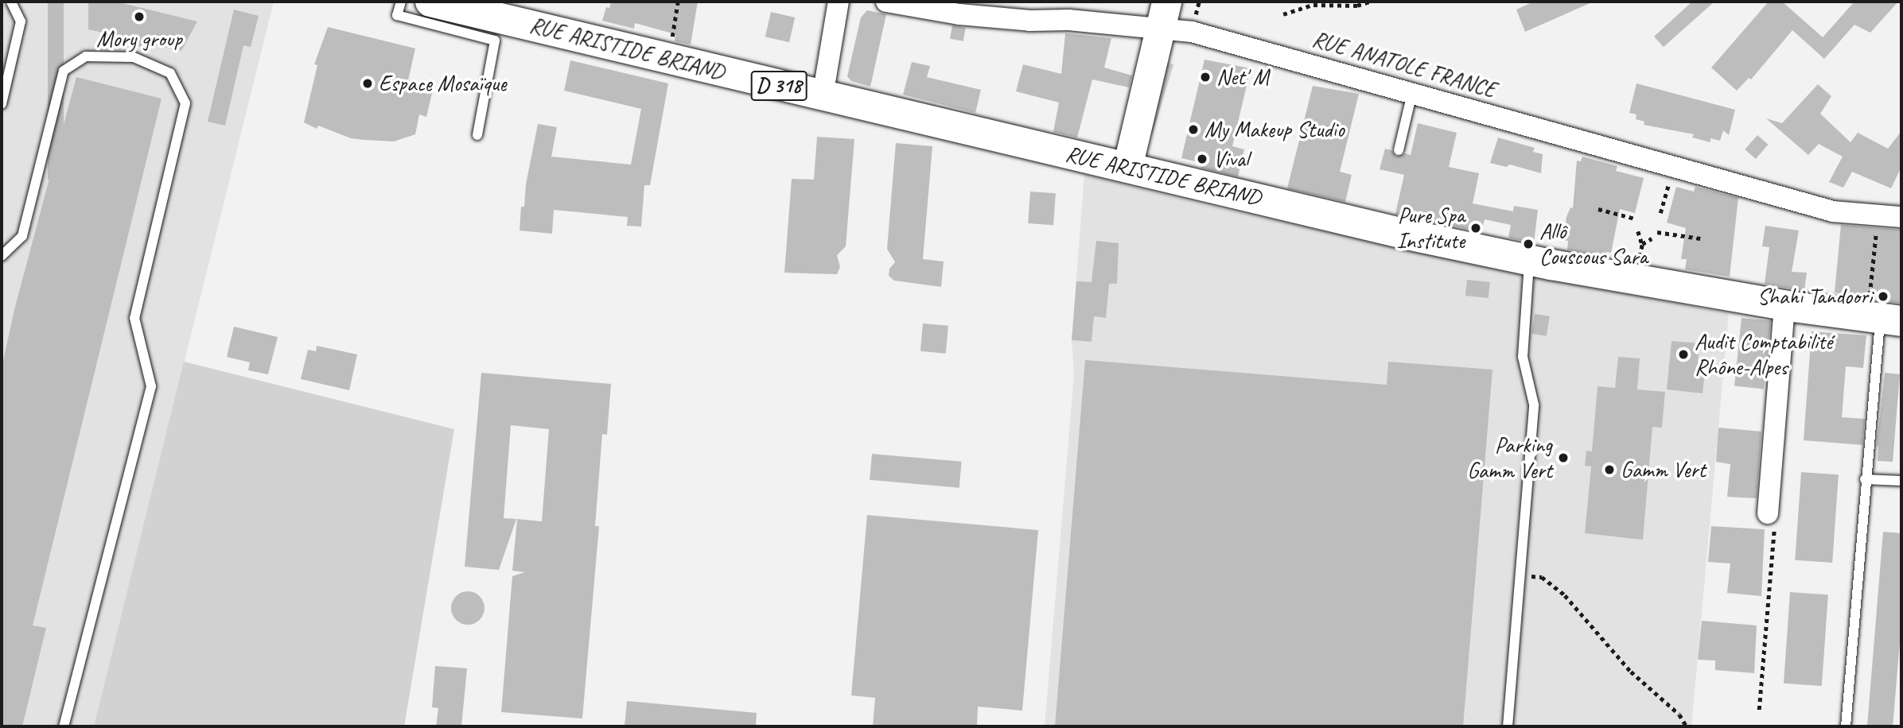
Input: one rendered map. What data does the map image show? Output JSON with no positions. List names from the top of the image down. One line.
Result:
{"streets":{"main road":["RUE ARISTIDE BRIAND","D 318"],"street":["RUE ANATOLE FRANCE"]},"places":["Mory group","Net' M","Espace Mosaïque","My Makeup Studio","Vival","Pure Spa Institute","Allô Couscous Sara","Shahi Tandoori","Audit Comptabilité Rhône-Alpes","Parking Gamm Vert","Gamm Vert"]}
